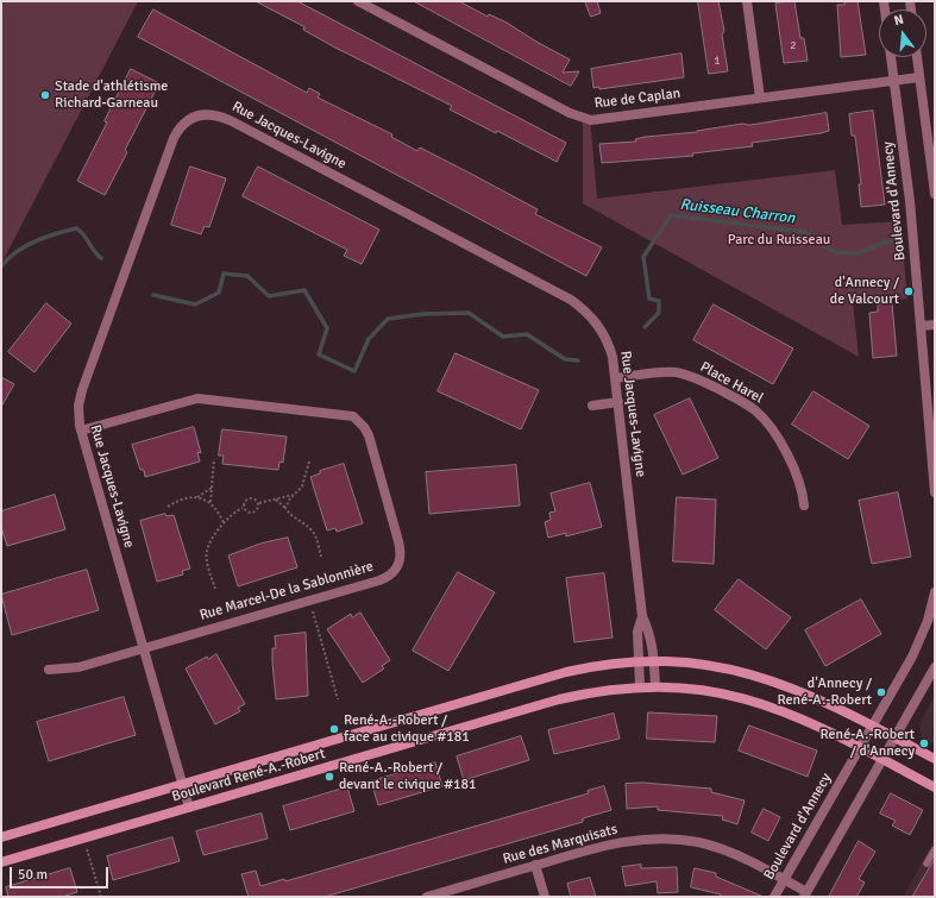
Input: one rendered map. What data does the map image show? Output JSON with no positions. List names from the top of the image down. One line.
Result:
{"streets":{"street":["Rue de Caplan","Rue Jacques-Lavigne","Boulevard d'Annecy","Place Harel","Rue Marcel-De la Sablonnière","Boulevard René-A.-Robert","Rue des Marquisats"]},"crossings":[["Rue de Caplan","Boulevard d'Annecy"],["Rue Jacques-Lavigne","Place Harel"],["Rue Jacques-Lavigne","Rue Marcel-De la Sablonnière"],["Rue Jacques-Lavigne","Boulevard René-A.-Robert"],["Boulevard d'Annecy","Boulevard René-A.-Robert"],["Boulevard d'Annecy","Rue des Marquisats"]],"water":["Ruisseau Charron"],"parks":["Parc du Ruisseau"],"places":["Stade d'athlétisme Richard-Garneau","d'Annecy / de Valcourt","d'Annecy / René-A.-Robert","René-A.-Robert / face au civique #181","René-A.-Robert / d'Annecy","René-A.-Robert / devant le civique #181"],"house_numbers":["2","1"],"scale_bar":"50 m","north":"top"}
